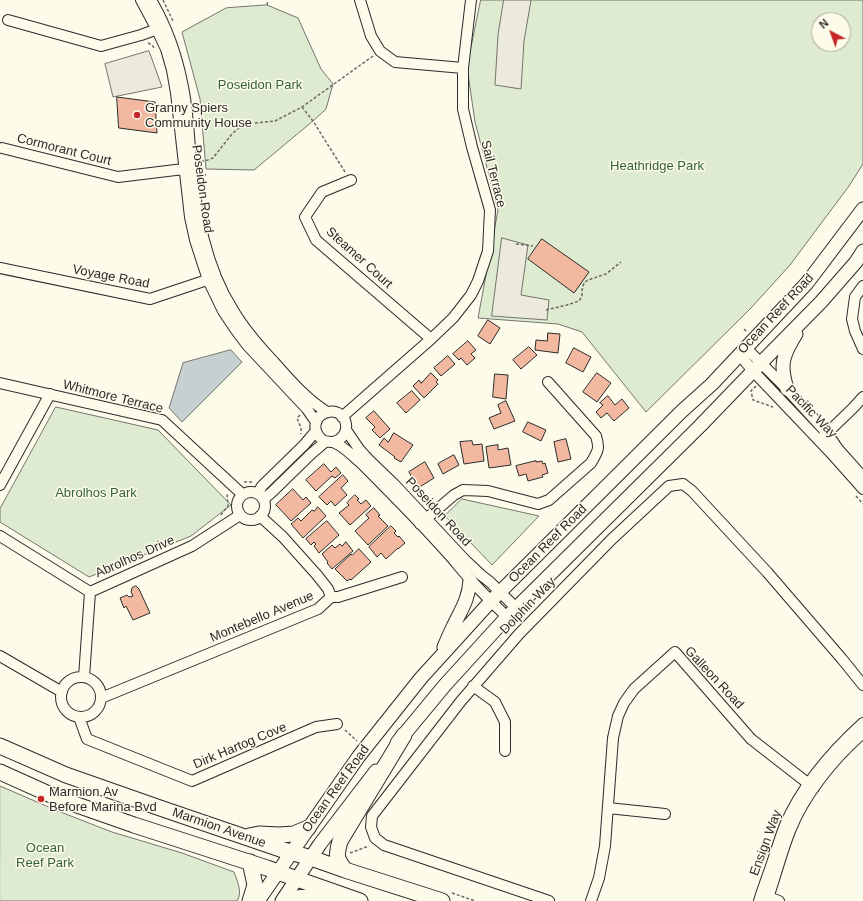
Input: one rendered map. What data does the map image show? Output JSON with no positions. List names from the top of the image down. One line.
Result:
{"streets":{"highway":["Marmion Avenue"],"main road":["Ocean Reef Road"],"street":["Cormorant Court","Sail Terrace","Poseidon Road","Steamer Court","Voyage Road","Whitmore Terrace","Pacific Way","Abrolhos Drive","Dolphin Way","Montebello Avenue","Galleon Road","Dirk Hartog Cove","Ensign Way"]},"crossings":[["Cormorant Court","Poseidon Road"],["Sail Terrace","Poseidon Road"],["Sail Terrace","Steamer Court"],["Poseidon Road","Voyage Road"],["Poseidon Road","Ocean Reef Road"],["Ocean Reef Road","Pacific Way"],["Ocean Reef Road","Marmion Avenue"],["Whitmore Terrace","Abrolhos Drive"],["Whitmore Terrace","Montebello Avenue"],["Abrolhos Drive","Montebello Avenue"],["Montebello Avenue","Dirk Hartog Cove"],["Galleon Road","Ensign Way"]],"parks":["Poseidon Park","Heathridge Park","Abrolhos Park","Ocean Reef Park"],"places":["Granny Spiers Community House","Marmion Av Before Marina Bvd"],"north":"top left"}
